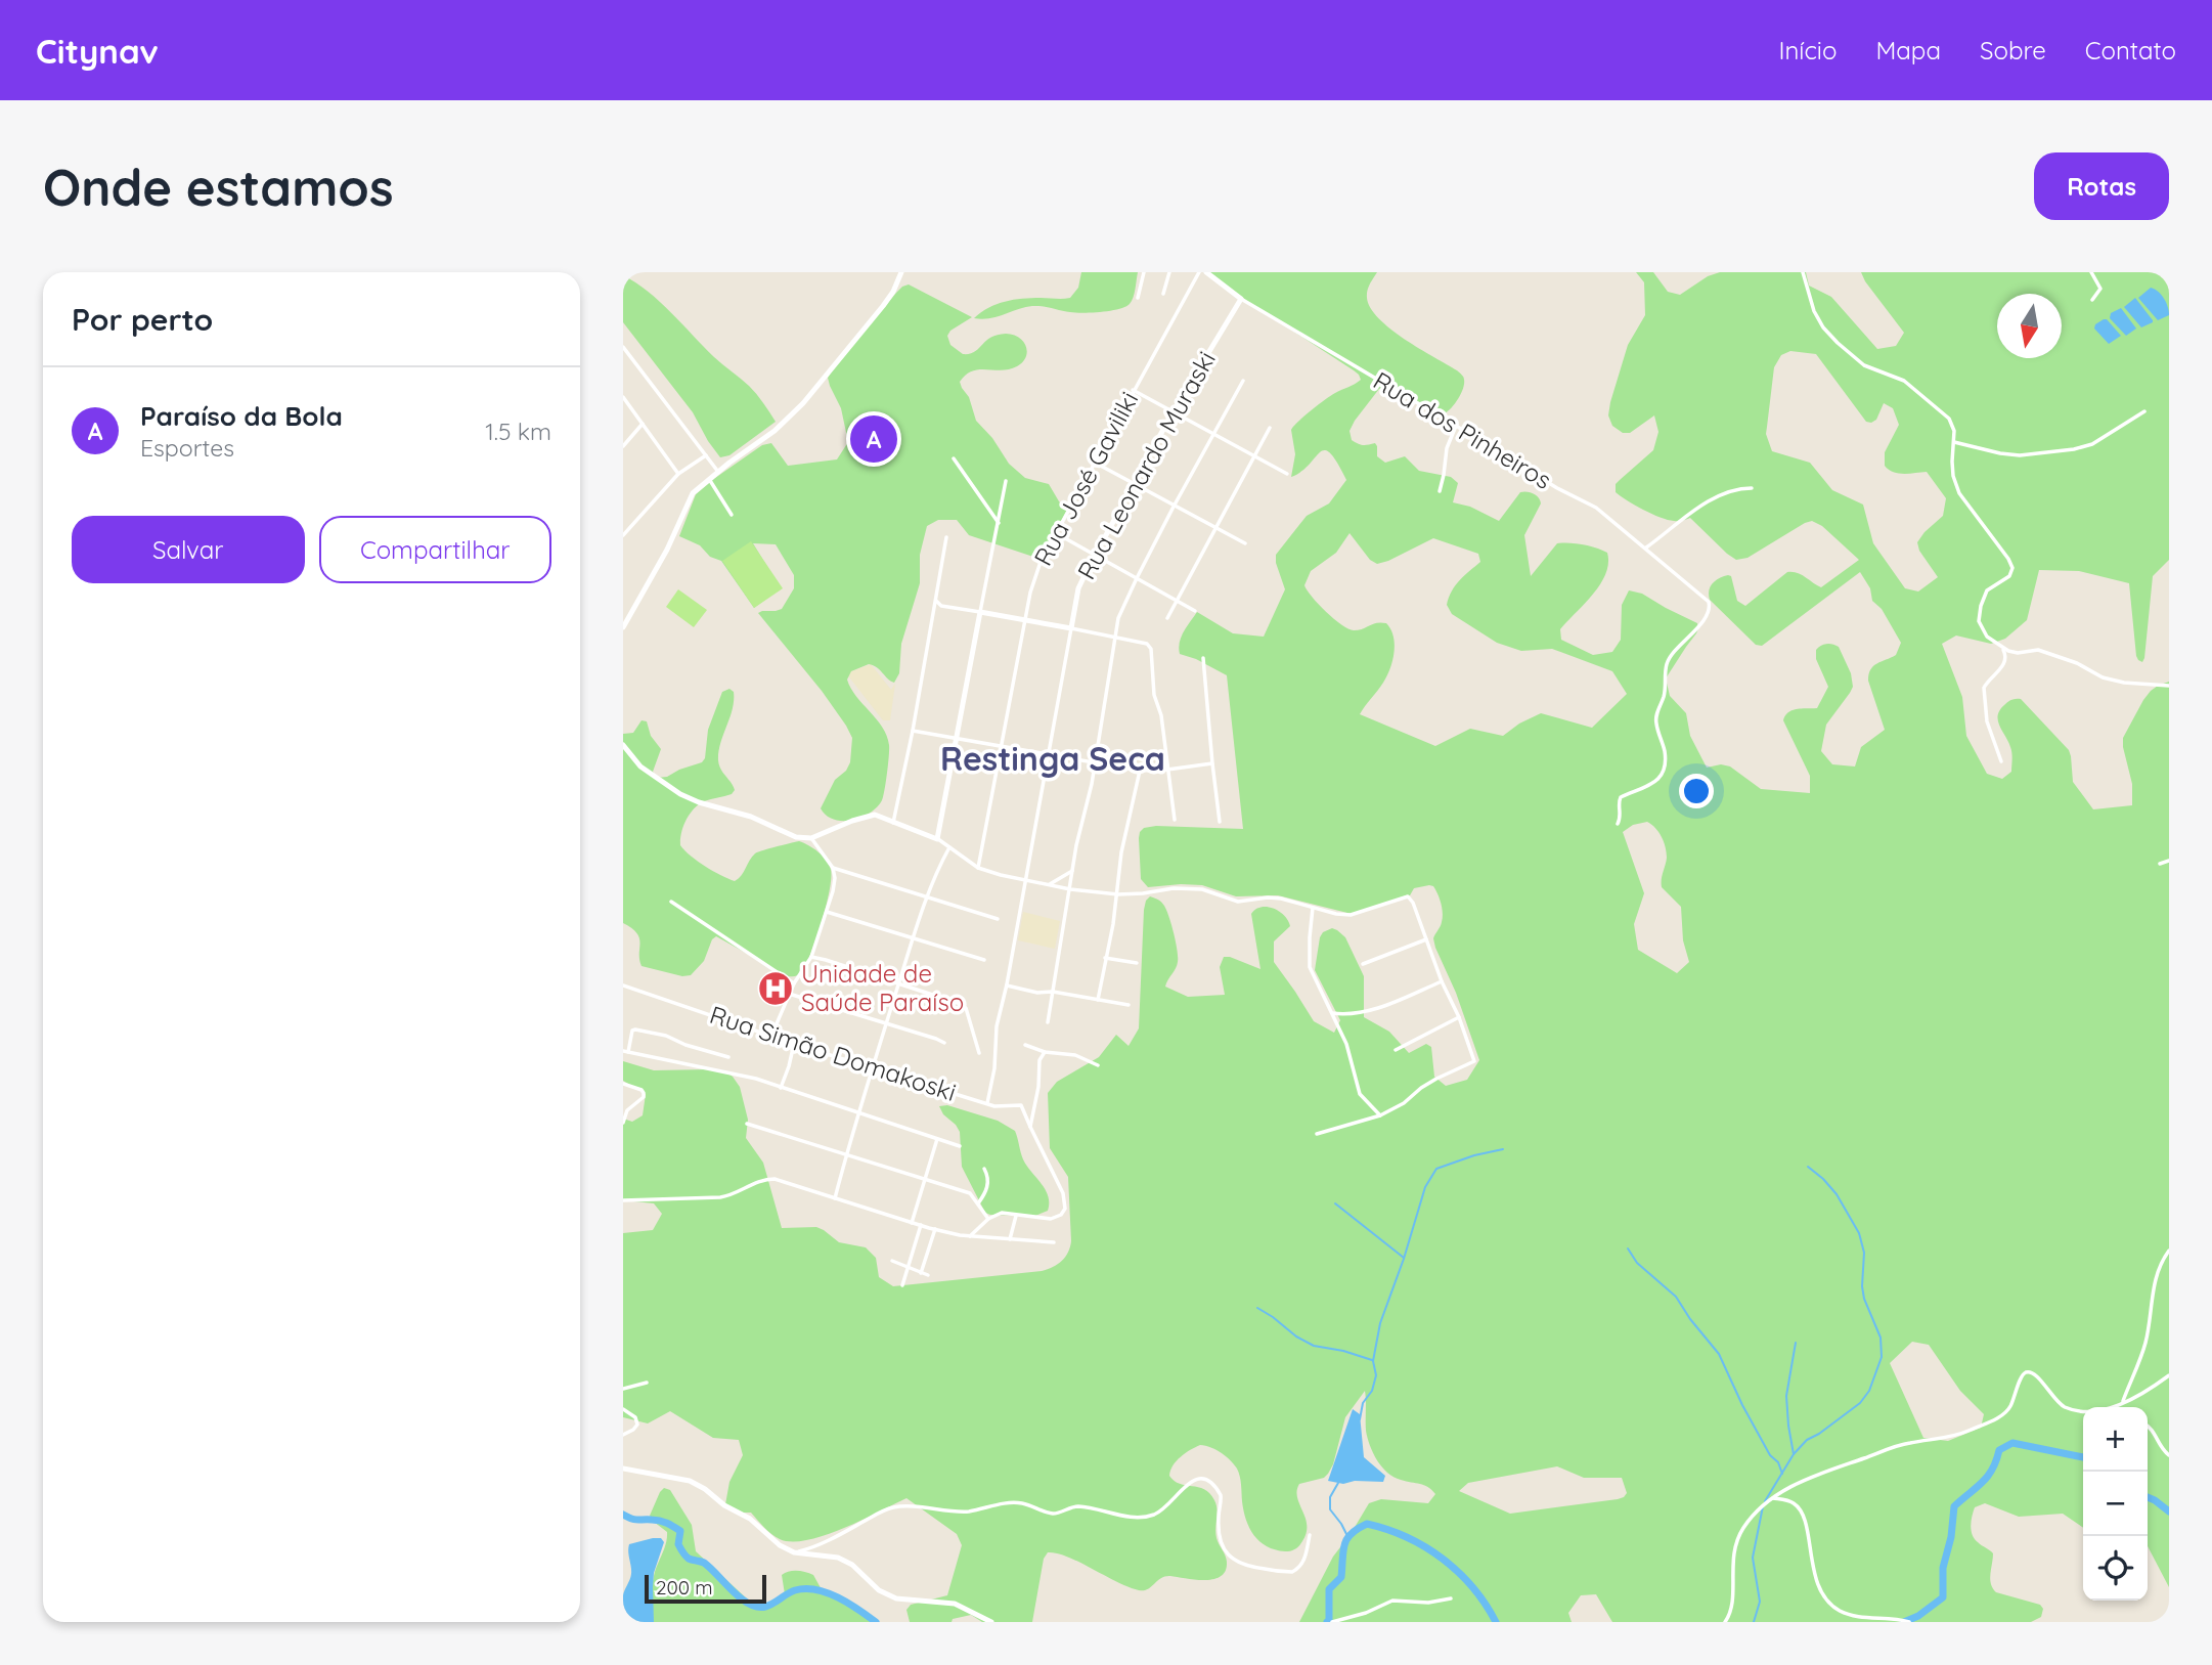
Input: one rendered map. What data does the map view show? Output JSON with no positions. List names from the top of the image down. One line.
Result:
{"streets":{"street":["Rua dos Pinheiros","Rua Leonardo Muraski","Rua José Gaviliki","Rua Simão Domakoski"]},"crossings":[["Rua dos Pinheiros","Rua Leonardo Muraski"],["Rua Leonardo Muraski","Rua Simão Domakoski"]],"districts":["Restinga Seca"],"places":{"hospital":["Unidade de Saúde Paraíso"]},"scale_bar":"200 m","north":"bottom","page":{"header":"Citynav","nav":["Início","Mapa","Sobre","Contato"],"buttons":["Rotas",["Salvar","Compartilhar"]],"title":"Onde estamos","heading":"Por perto","list":[{"mark":"A","name":"Paraíso da Bola","note":"Esportes","value":"1.5 km"}],"pins":"A","map_buttons":["+","−"],"scale":"200 m"}}
